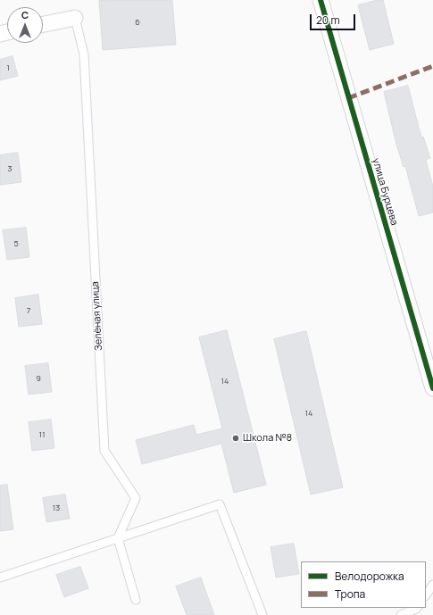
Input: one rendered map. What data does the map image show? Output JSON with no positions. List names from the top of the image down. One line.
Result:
{"streets":{"street":["улица Бурцева"],"lane":["Зелёная улица"]},"places":["Школа №8"],"house_numbers":["6","1","3","5","7","9","14","14","11","13"],"legend":["Велодорожка","Тропа"],"scale_bar":"20 m","north":"top"}
